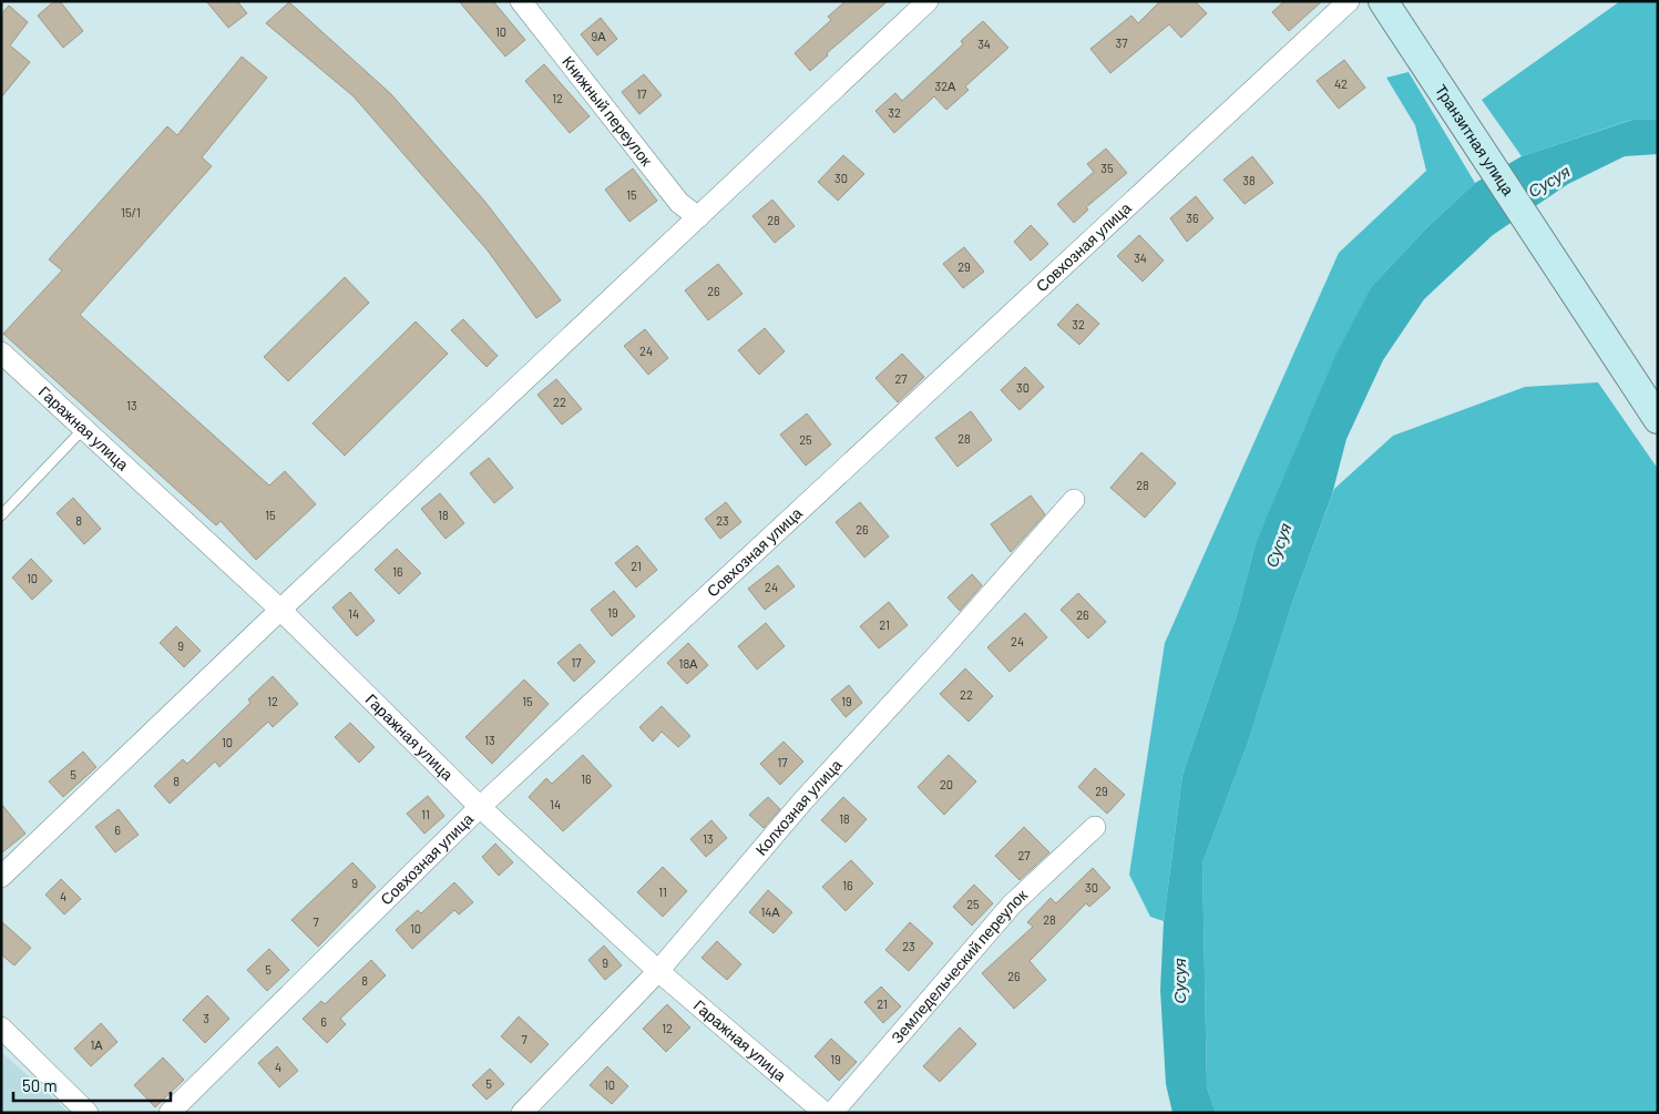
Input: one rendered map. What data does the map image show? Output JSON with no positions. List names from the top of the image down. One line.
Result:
{"streets":{"main road":["Транзитная улица"],"street":["Книжный переулок","Совхозная улица","Гаражная улица","Колхозная улица","Земледельческий переулок"]},"crossings":[["Совхозная улица","Гаражная улица"],["Гаражная улица","Колхозная улица"]],"water":["Сусуя"],"house_numbers":["10","9А","37","34","42","32А","17","12","32","35","30","38","15","15/1","36","28","34","29","26","32","24","27","30","22","13","28","25","28","15","18","8","23","26","21","16","10","24","19","14","26","21","24","9","17","18А","22","12","15","19","13","10","17","5","16","8","20","29","14","11","18","6","13","27","9","16","30","11","4","25","14А","28","7","10","23","9","5","26","8","21","3","6","12","7","1А","19","4","5","10"],"scale_bar":"50 m"}
